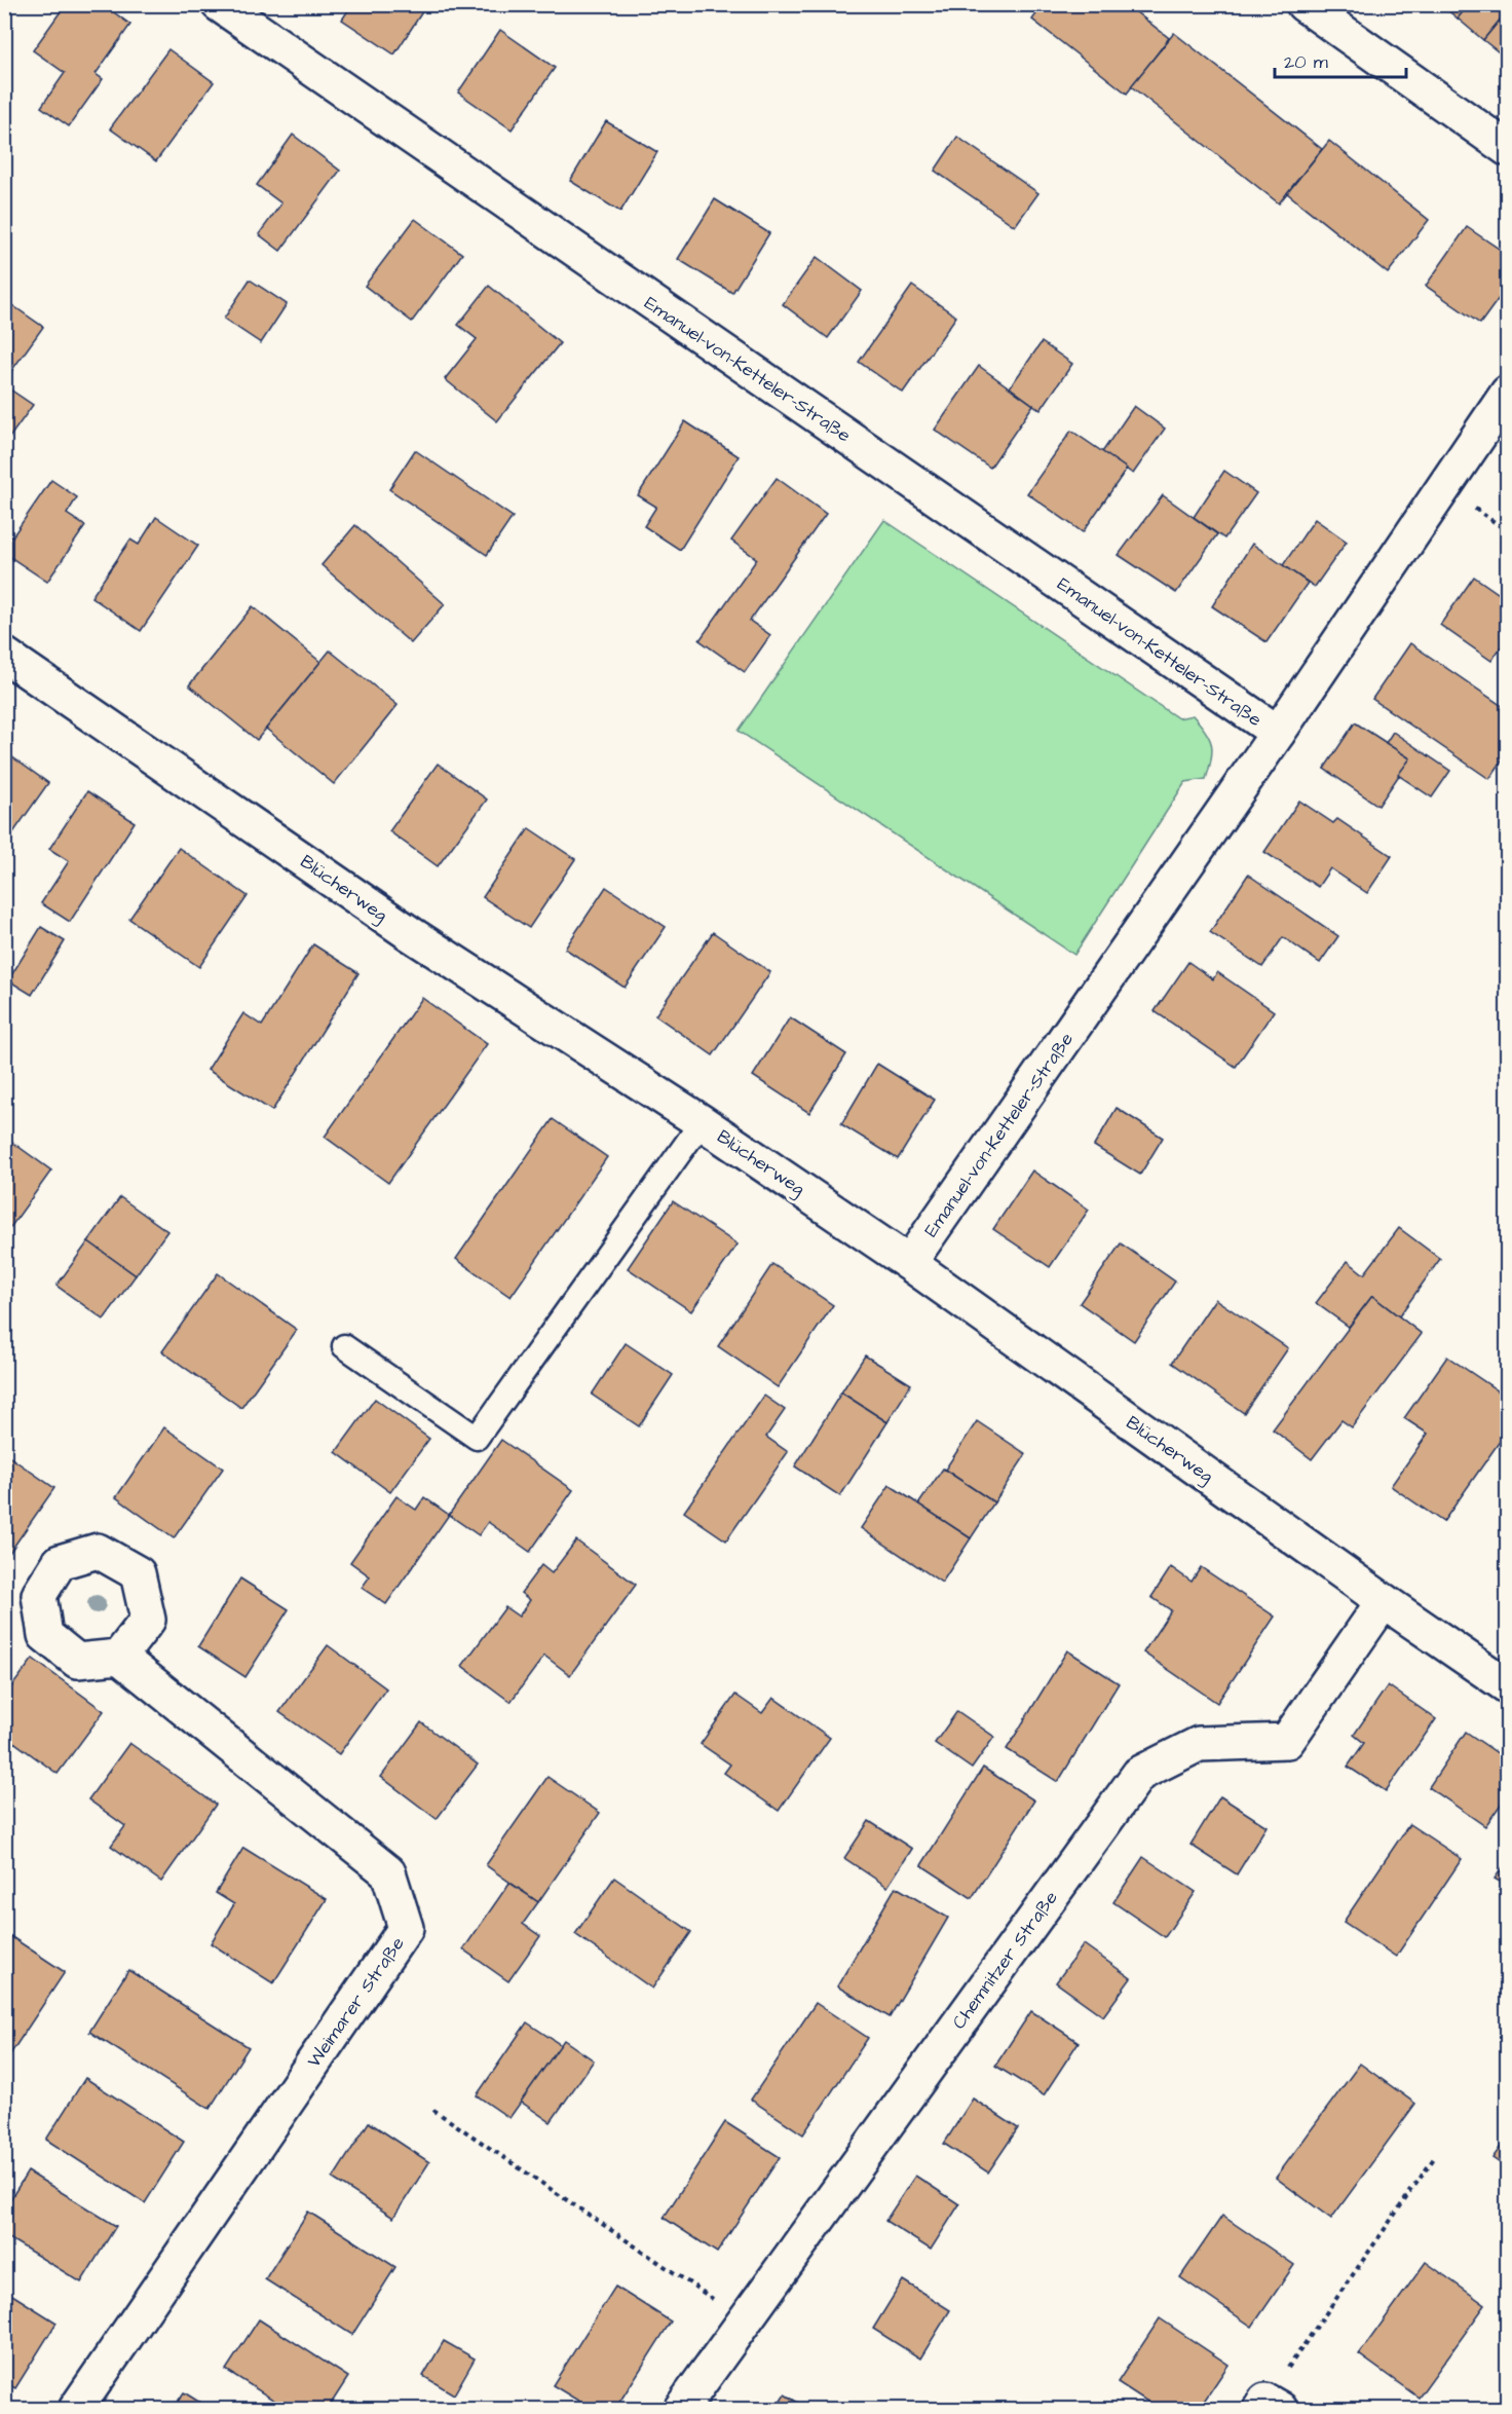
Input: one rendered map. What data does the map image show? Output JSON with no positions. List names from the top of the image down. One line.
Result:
{"streets":{"street":["Emanuel-von-Ketteler-Straße","Blücherweg","Chemnitzer Straße","Weimarer Straße"]},"crossings":[["Emanuel-von-Ketteler-Straße","Blücherweg"],["Blücherweg","Chemnitzer Straße"]],"scale_bar":"20 m"}
